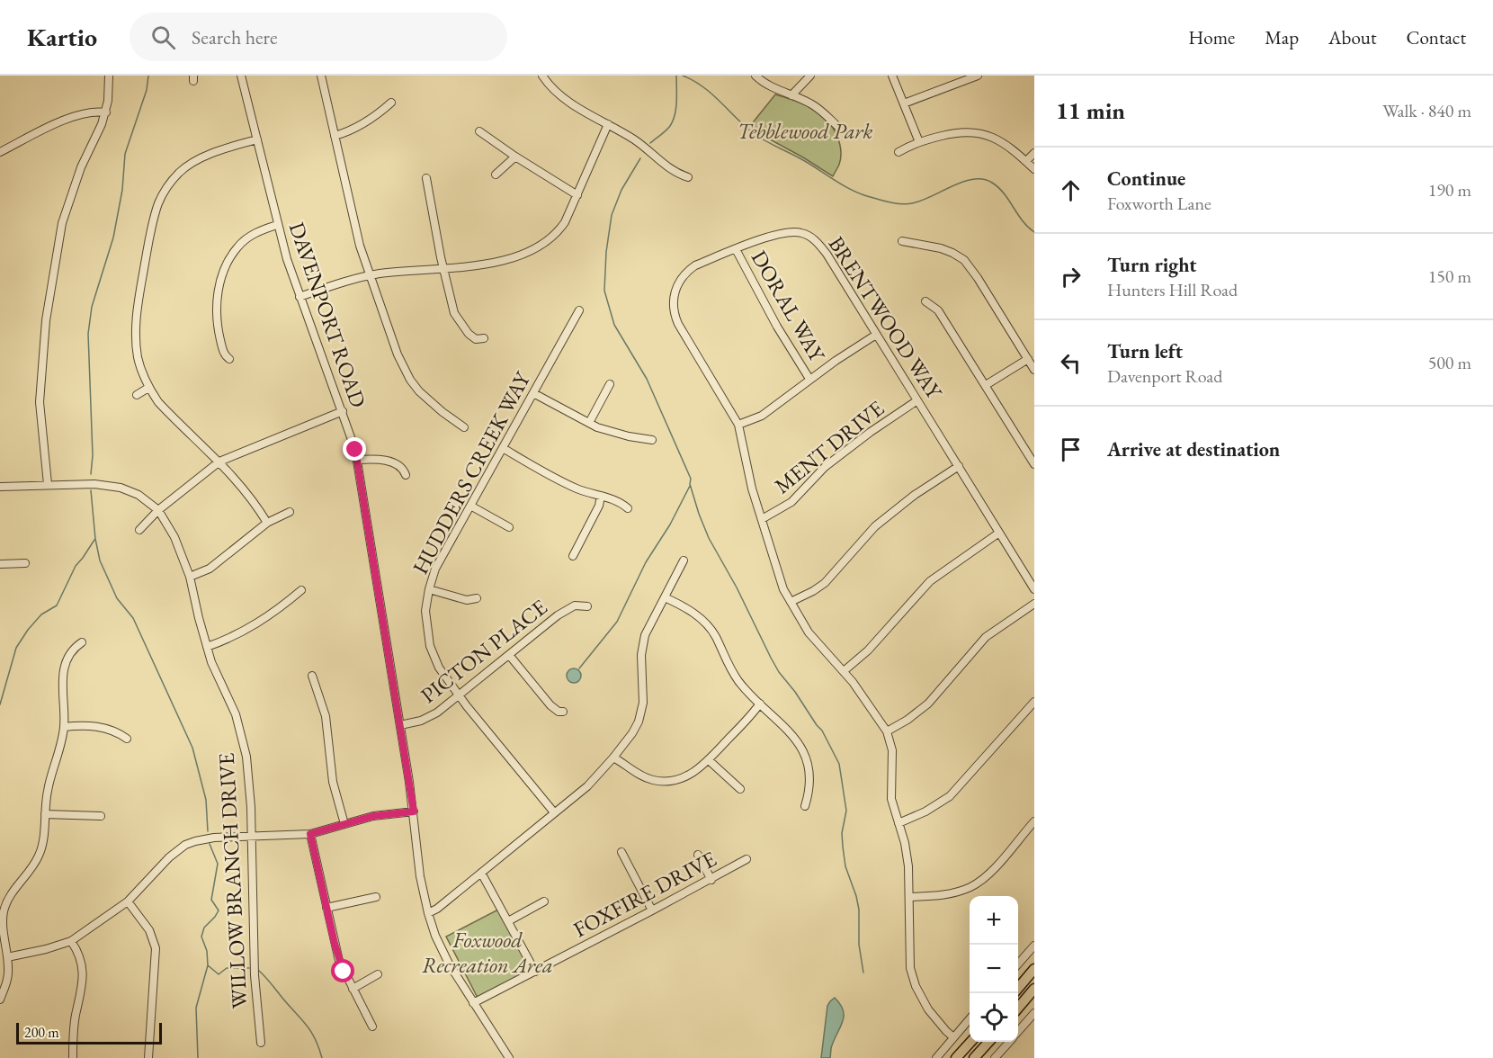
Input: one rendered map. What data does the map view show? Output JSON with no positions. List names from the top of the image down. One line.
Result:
{"streets":{"street":["DORAL WAY","DAVENPORT ROAD","BRENTWOOD WAY","MENT DRIVE","HUDDERS CREEK WAY","PICTON PLACE","WILLOW BRANCH DRIVE","FOXFIRE DRIVE"]},"crossings":[["DORAL WAY","BRENTWOOD WAY"],["DAVENPORT ROAD","PICTON PLACE"],["DAVENPORT ROAD","FOXFIRE DRIVE"],["BRENTWOOD WAY","MENT DRIVE"],["HUDDERS CREEK WAY","PICTON PLACE"]],"parks":["Tebblewood Park","Foxwood Recreation Area"],"scale_bar":"200 m","page":{"header":"Kartio","search":"Search here","nav":["Home","Map","About","Contact"],"heading":["11 min","Walk · 840 m"],"list":[["Continue","Foxworth Lane","190 m"],["Turn right","Hunters Hill Road","150 m"],["Turn left","Davenport Road","500 m"],"Arrive at destination"],"map_buttons":["+","−"],"scale":"200 m"}}
